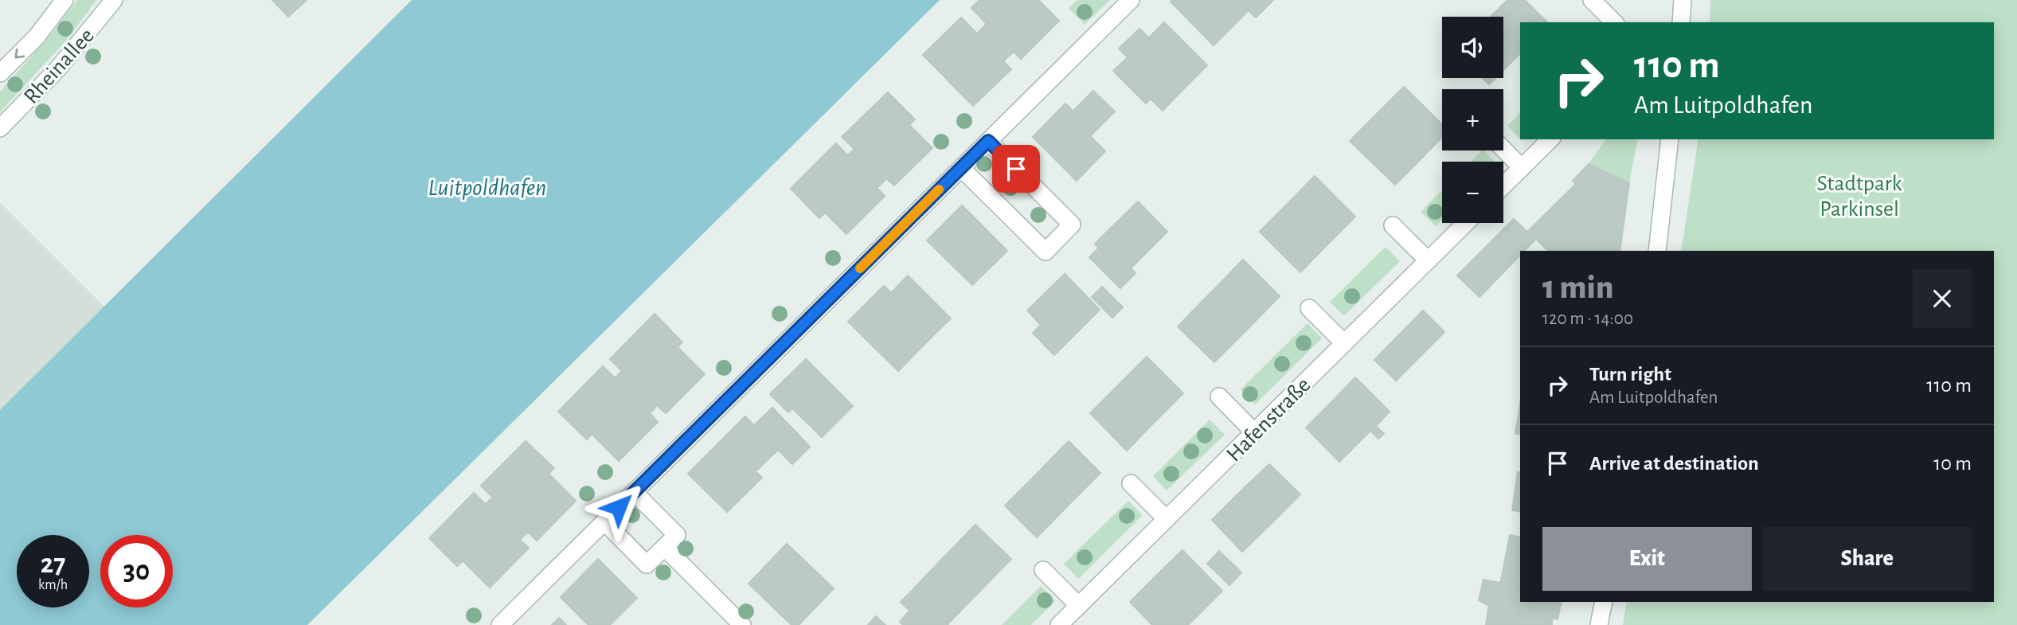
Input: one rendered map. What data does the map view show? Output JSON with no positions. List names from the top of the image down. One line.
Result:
{"streets":{"street":["Rheinallee","Hafenstraße"]},"water":["Luitpoldhafen"],"parks":["Stadtpark Parkinsel"],"page":{"map_buttons":["+","−"],"turn":["110 m","Am Luitpoldhafen"],"heading":["1 min","120 m · 14:00"],"list":[{"name":"Turn right","note":"Am Luitpoldhafen","value":"110 m"},{"name":"Arrive at destination","value":"10 m"}],"buttons":["Exit","Share"],"speed":"27 km/h","limit":"30"}}
